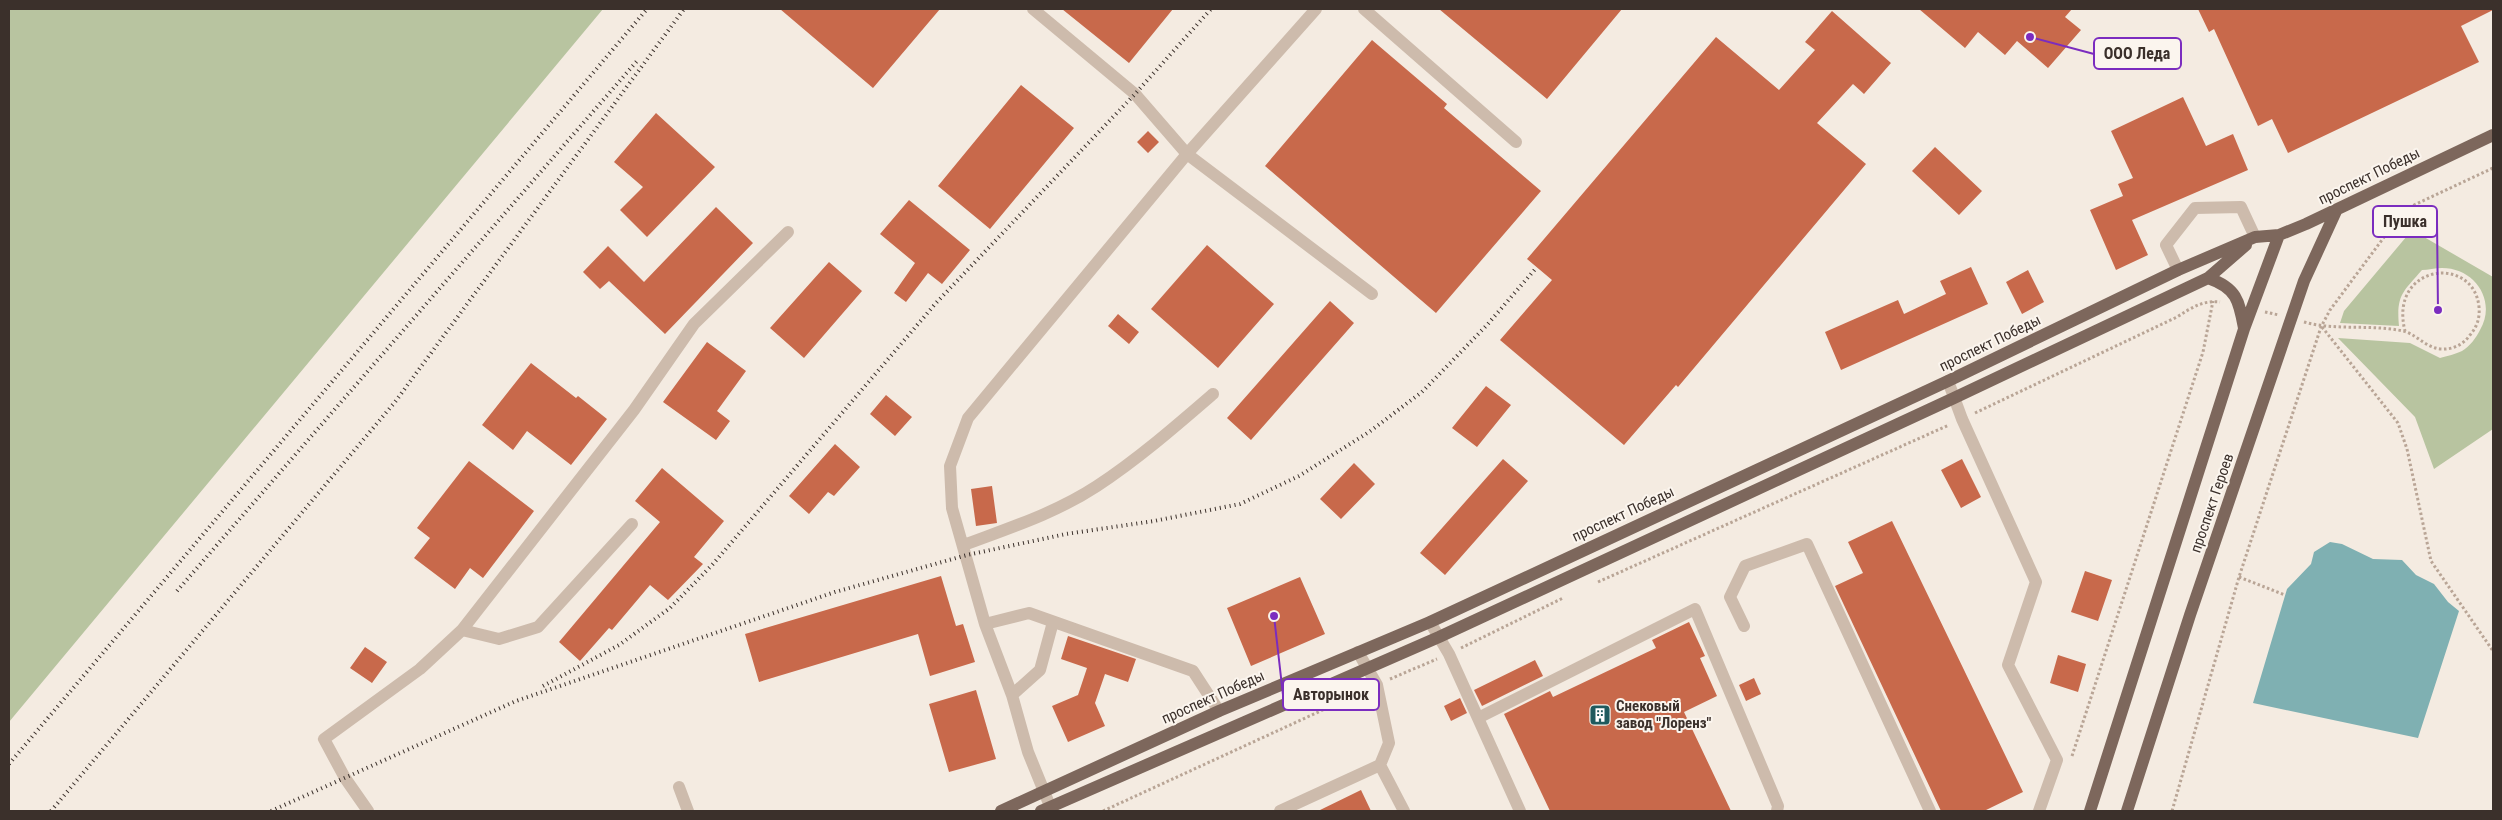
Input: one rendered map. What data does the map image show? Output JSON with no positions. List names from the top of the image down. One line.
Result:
{"streets":{"main road":["проспект Победы","проспект Героев"]},"crossings":[["проспект Победы","проспект Героев"]],"places":{"other":["ООО Леда","Пушка","Авторынок"],"building":["Снековый завод \"Лоренз\""]}}
